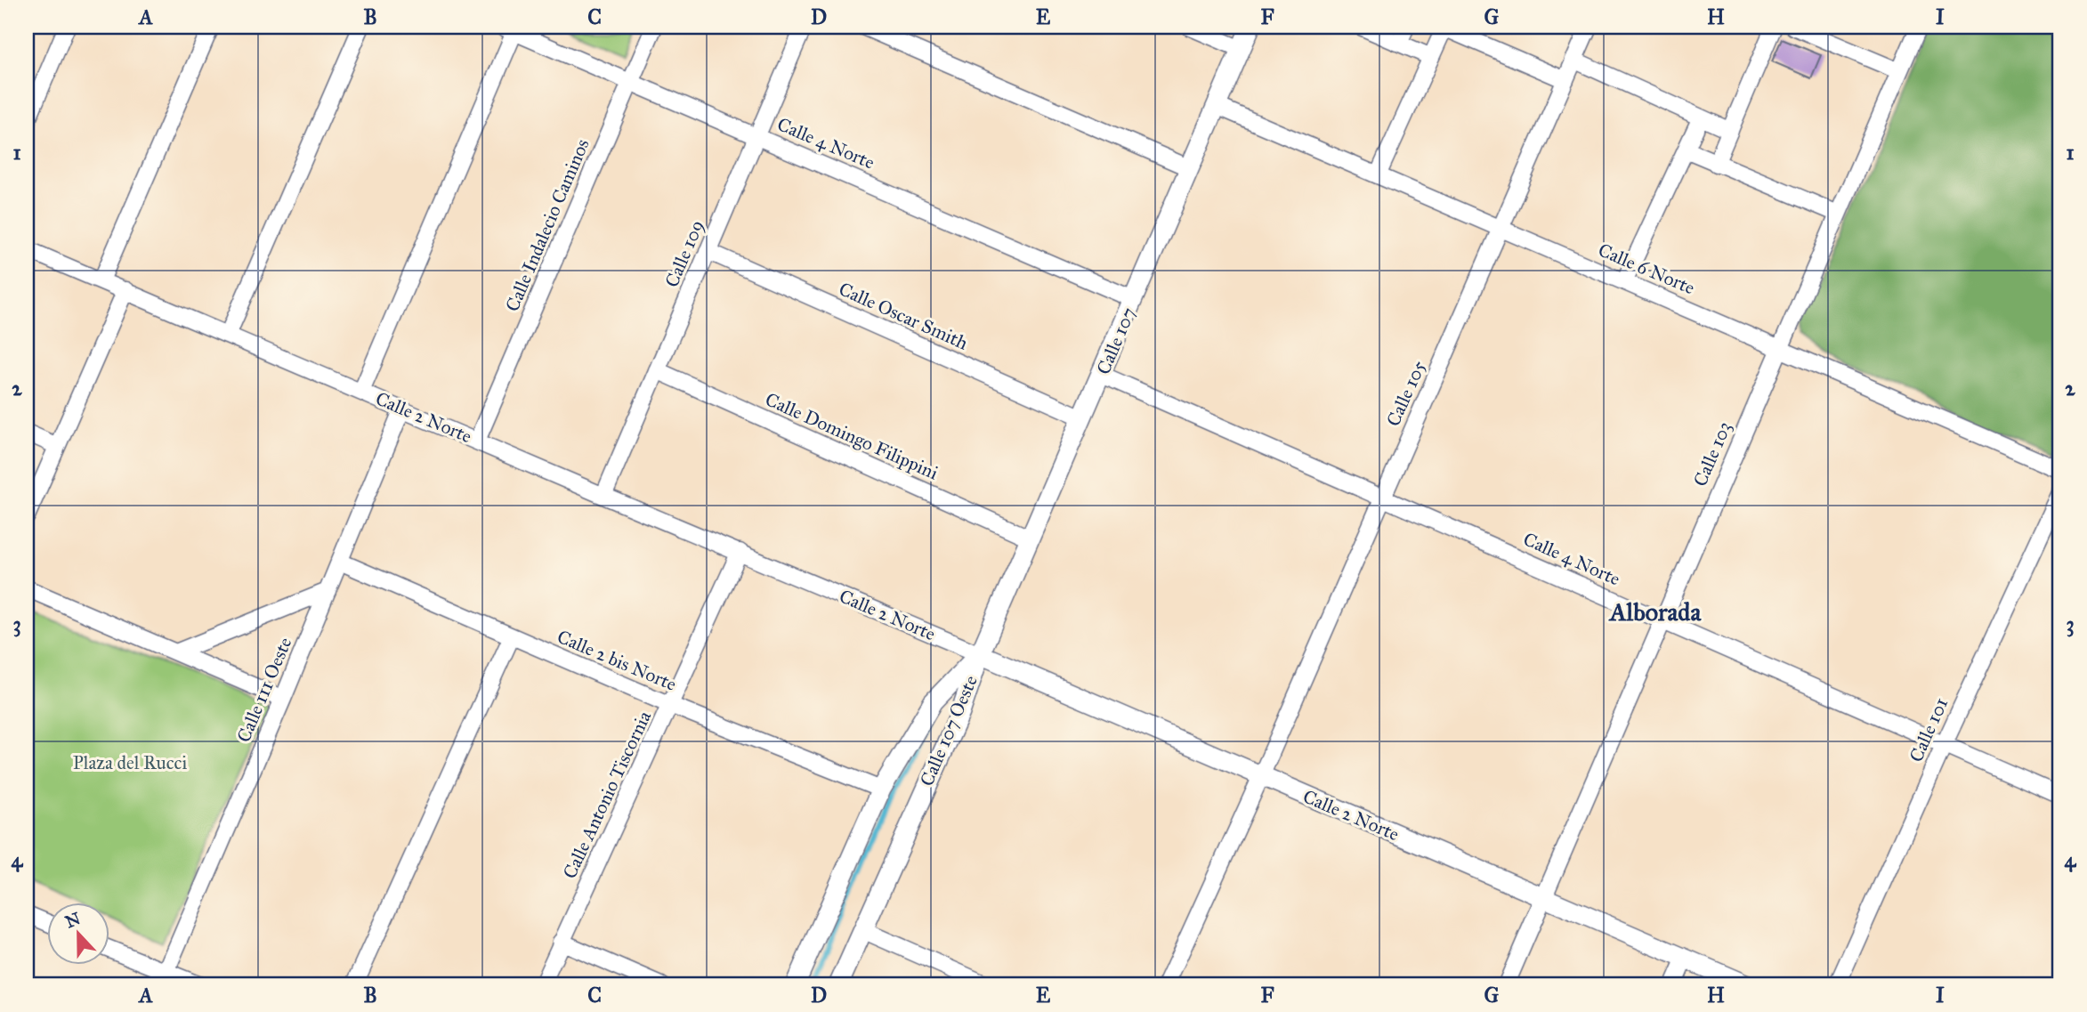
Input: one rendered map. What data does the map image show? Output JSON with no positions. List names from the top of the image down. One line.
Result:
{"streets":{"street":["Calle 4 Norte","Calle Indalecio Caminos","Calle 109","Calle 6 Norte","Calle Oscar Smith","Calle 107","Calle 105","Calle 2 Norte","Calle Domingo Filippini","Calle 103","Calle 2 bis Norte","Calle 111 Oeste","Calle 101","Calle 107 Oeste","Calle Antonio Tiscornia"]},"crossings":[["Calle 4 Norte","Calle Indalecio Caminos"],["Calle 4 Norte","Calle 109"],["Calle 4 Norte","Calle 107"],["Calle 4 Norte","Calle 105"],["Calle 4 Norte","Calle 103"],["Calle 4 Norte","Calle 101"],["Calle Indalecio Caminos","Calle 2 Norte"],["Calle 109","Calle Oscar Smith"],["Calle 109","Calle 2 Norte"],["Calle 109","Calle Domingo Filippini"],["Calle 6 Norte","Calle 107"],["Calle 6 Norte","Calle 105"],["Calle 6 Norte","Calle 103"],["Calle Oscar Smith","Calle 107"],["Calle 107","Calle 2 Norte"],["Calle 107","Calle Domingo Filippini"],["Calle 107","Calle 107 Oeste"],["Calle 105","Calle 2 Norte"],["Calle 2 Norte","Calle 103"],["Calle 2 Norte","Calle 111 Oeste"],["Calle 2 Norte","Calle 107 Oeste"],["Calle 2 Norte","Calle Antonio Tiscornia"],["Calle 2 bis Norte","Calle 111 Oeste"],["Calle 2 bis Norte","Calle 107 Oeste"],["Calle 2 bis Norte","Calle Antonio Tiscornia"]],"districts":["Alborada"],"parks":["Plaza del Rucci"],"north":"top","grid":{"columns":["A","B","C","D","E","F","G","H","I"],"rows":["1","2","3","4"]}}
